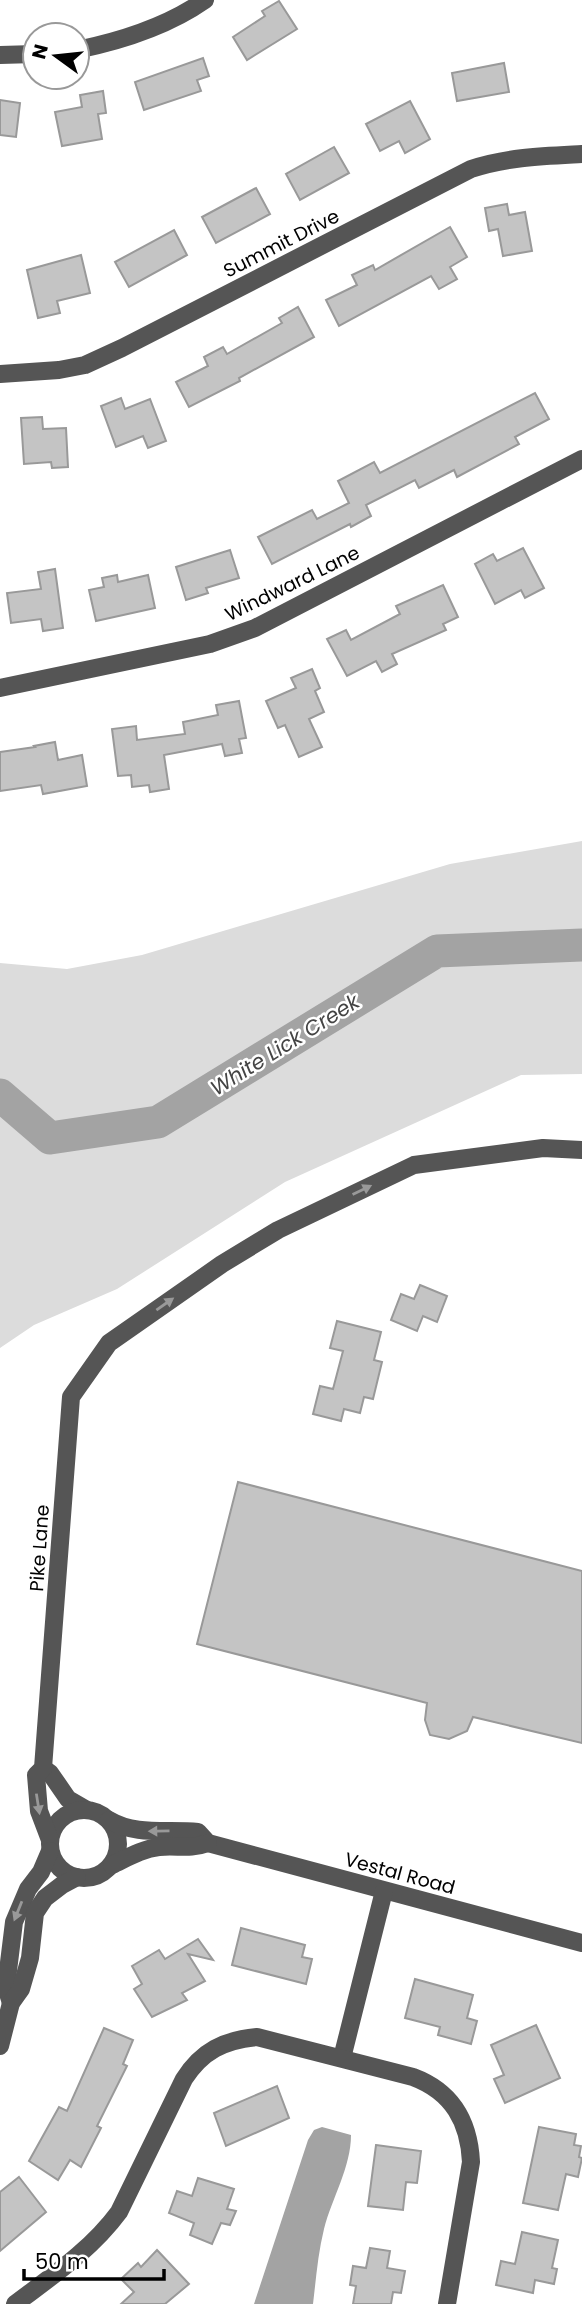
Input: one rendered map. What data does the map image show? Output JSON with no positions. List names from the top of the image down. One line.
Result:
{"streets":{"street":["Summit Drive","Windward Lane","Pike Lane","Vestal Road"]},"crossings":[["Pike Lane","Vestal Road"]],"water":["White Lick Creek"],"scale_bar":"50 m","north":"left"}
